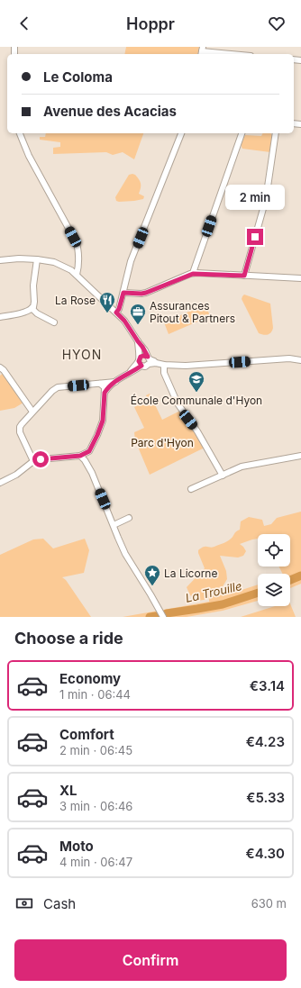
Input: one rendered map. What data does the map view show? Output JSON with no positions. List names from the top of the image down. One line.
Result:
{"districts":["HYON"],"water":["La Trouille"],"parks":["Parc d'Hyon"],"places":{"restaurant":["La Rose"],"office":["Assurances Pitout & Partners"],"school or university":["École Communale d'Hyon"],"place":["La Licorne"]},"page":{"header":"Hoppr","banner":["Le Coloma","Avenue des Acacias"],"bubble":"2 min","heading":"Choose a ride","list":[{"name":"Economy","note":"1 min · 06:44","value":"€3.14"},{"name":"Comfort","note":"2 min · 06:45","value":"€4.23"},{"name":"XL","note":"3 min · 06:46","value":"€5.33"},{"name":"Moto","note":"4 min · 06:47","value":"€4.30"}],"pay":["Cash","630 m"],"buttons":"Confirm"}}
